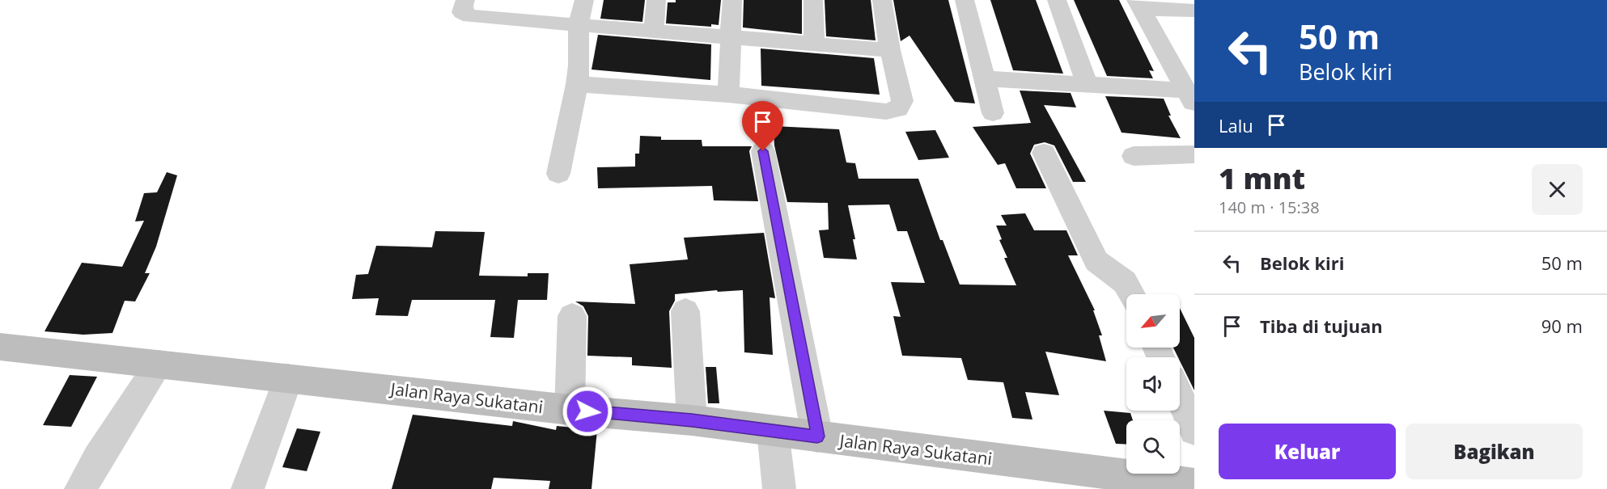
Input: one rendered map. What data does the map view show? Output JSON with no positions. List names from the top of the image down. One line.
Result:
{"streets":{"main road":["Jalan Raya Sukatani"]},"north":"bottom left","page":{"turn":["50 m","Belok kiri"],"then":"Lalu","heading":["1 mnt","140 m · 15:38"],"list":[{"name":"Belok kiri","value":"50 m"},{"name":"Tiba di tujuan","value":"90 m"}],"buttons":["Keluar","Bagikan"]}}
